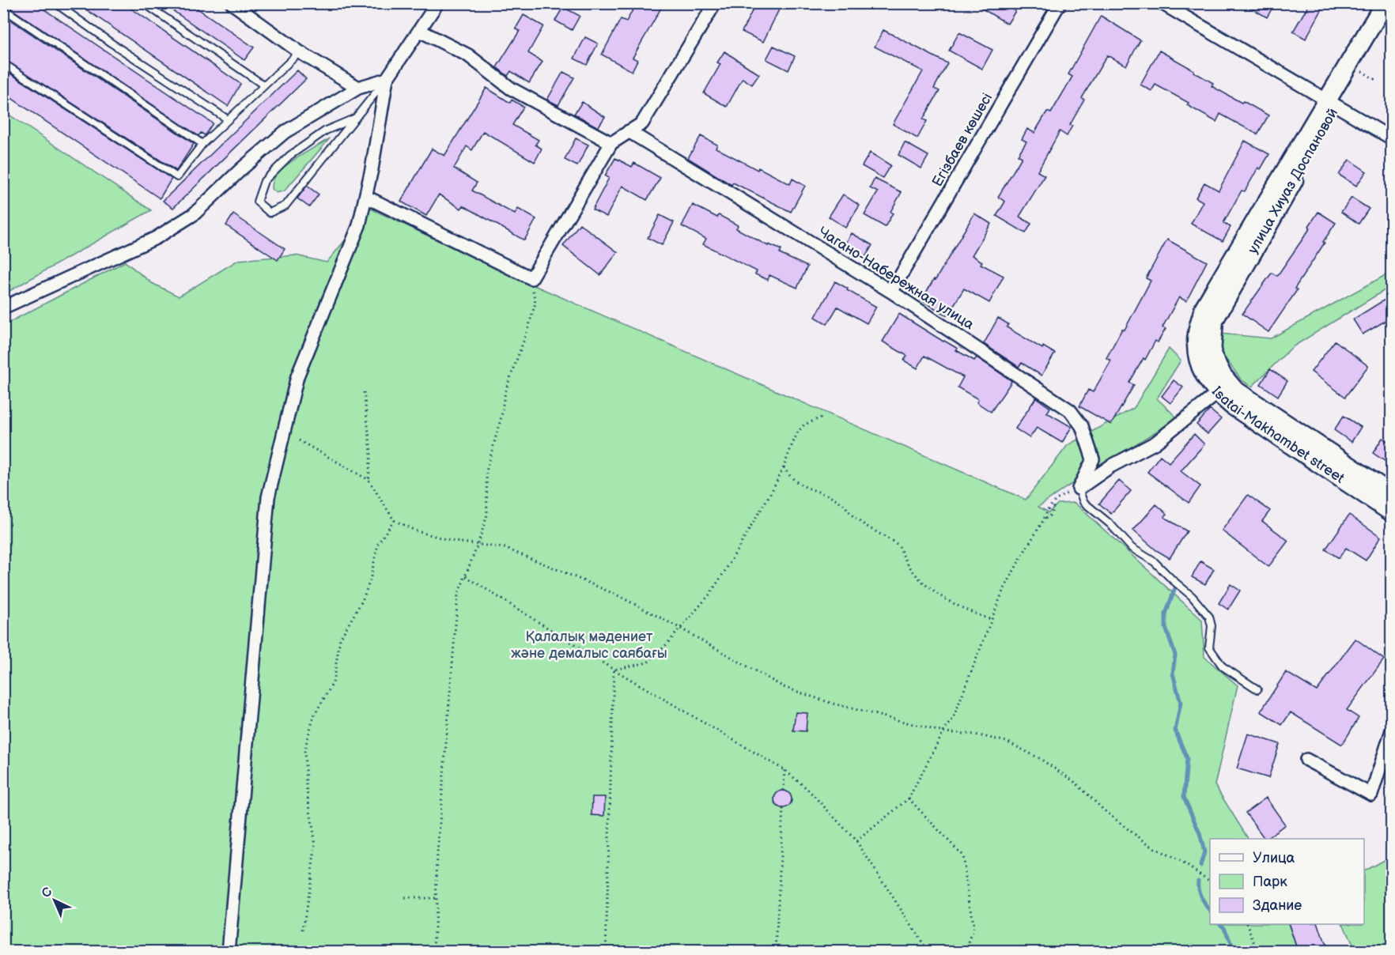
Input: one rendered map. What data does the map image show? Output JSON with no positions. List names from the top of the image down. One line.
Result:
{"streets":{"main road":["улица Хиуаз Доспановой","Isatai-Makhambet street"],"street":["Егізбаев көшесі","Чагано-Набережная улица"]},"crossings":[["Егізбаев көшесі","Чагано-Набережная улица"],["улица Хиуаз Доспановой","Isatai-Makhambet street"]],"parks":["Қалалық мәдениет және демалыс саябағы"],"legend":["Улица","Парк","Здание"],"north":"top left"}
